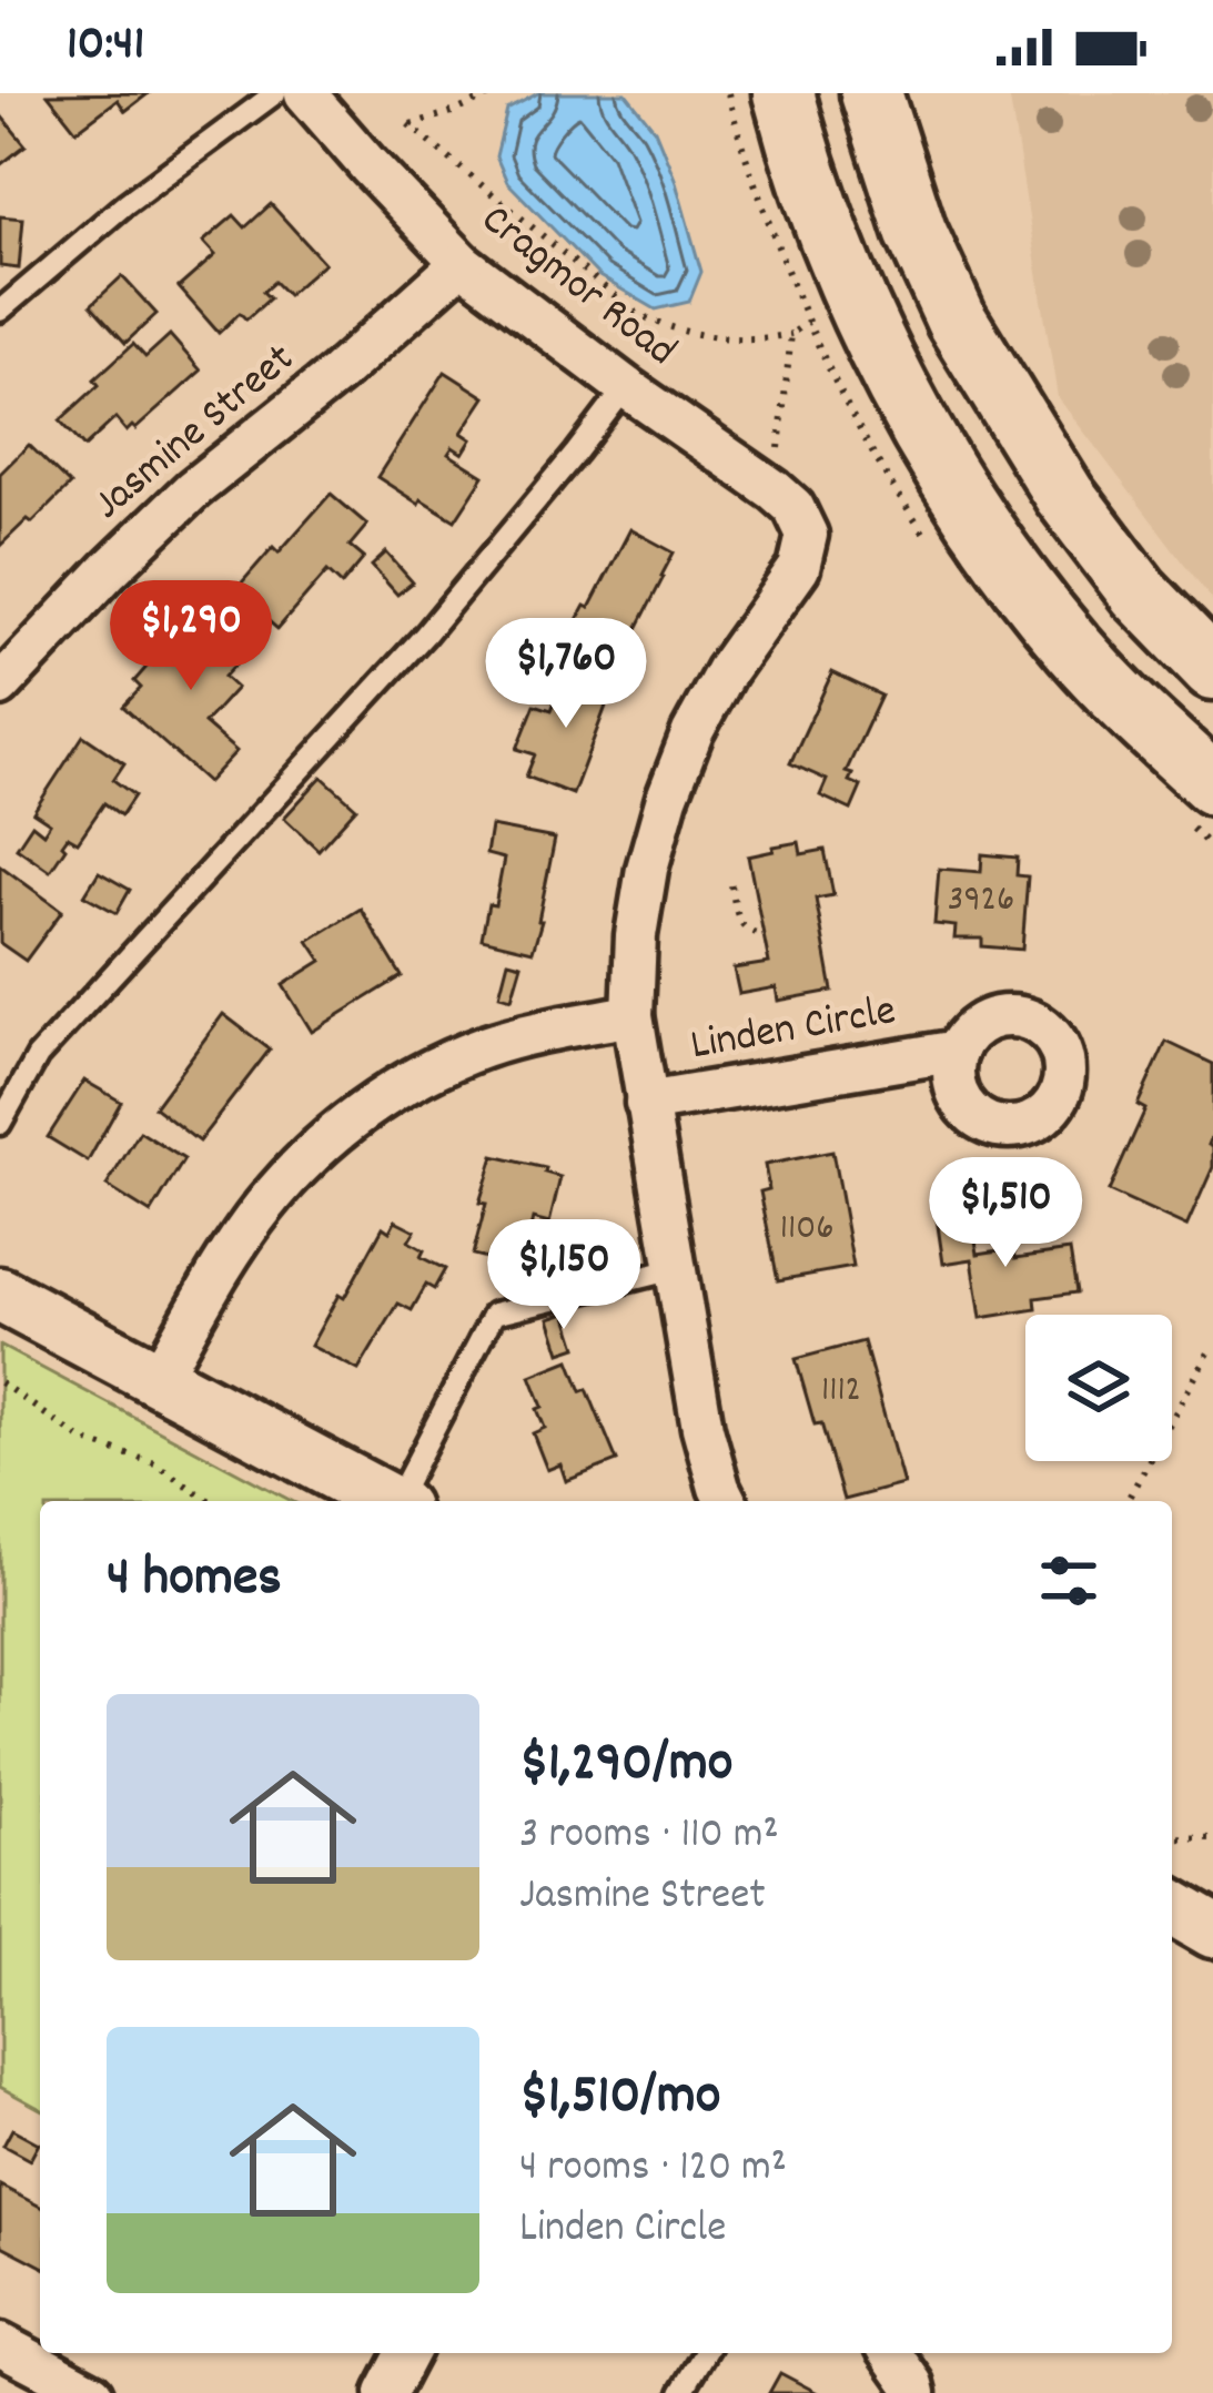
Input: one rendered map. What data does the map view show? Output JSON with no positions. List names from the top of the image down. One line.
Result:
{"streets":{"street":["Cragmor Road","Jasmine Street","Linden Circle"]},"crossings":[["Cragmor Road","Jasmine Street"]],"house_numbers":["3926","1106","1112"],"page":{"status":"10:41","price":["$1,290","$1,760","$1,510","$1,150"],"heading":"4 homes","list":[{"name":"$1,290/mo","note":"3 rooms · 110 m² · Jasmine Street"},{"name":"$1,510/mo","note":"4 rooms · 120 m² · Linden Circle"}]}}
